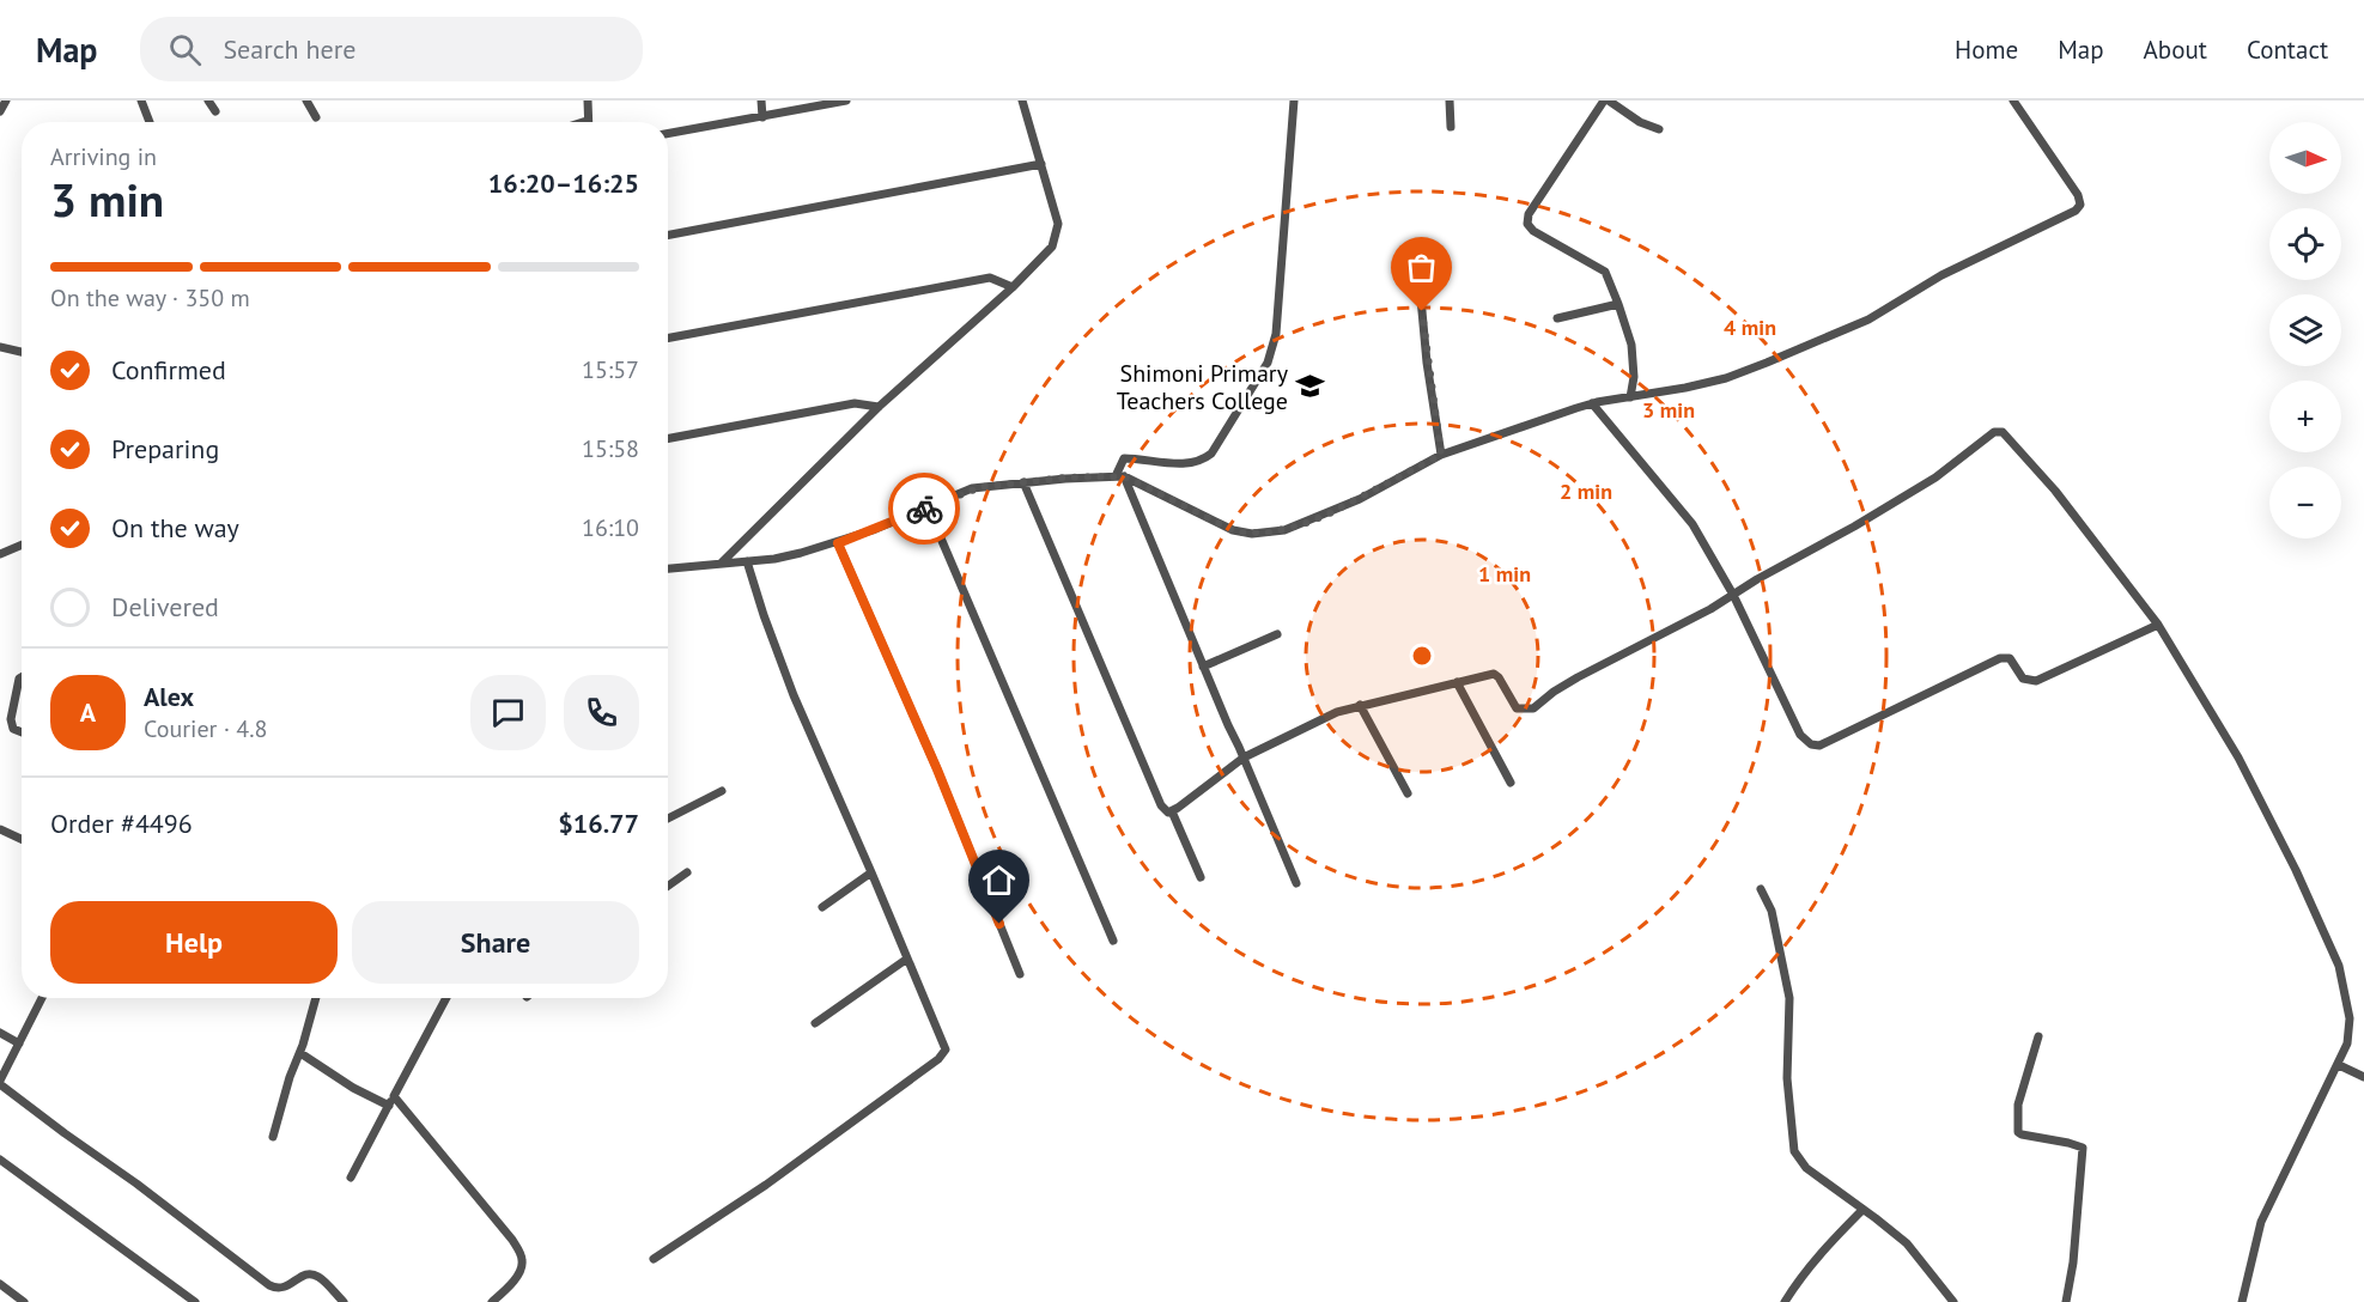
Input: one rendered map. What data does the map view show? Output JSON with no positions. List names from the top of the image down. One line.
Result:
{"places":{"school or university":["Shimoni Primary Teachers College"]},"north":"right","page":{"header":"Map","search":"Search here","nav":["Home","Map","About","Contact"],"map_buttons":["+","−"],"heading":["3 min","Arriving in","16:20–16:25"],"panel":["Alex","Courier · 4.8","Order #4496","$16.77"],"bar":"On the way · 350 m","list":[["Confirmed","15:57"],["Preparing","15:58"],["On the way","16:10"],"Delivered"],"round":"A","buttons":["Help","Share"]},"rings":["4 min","3 min","2 min","1 min"]}
